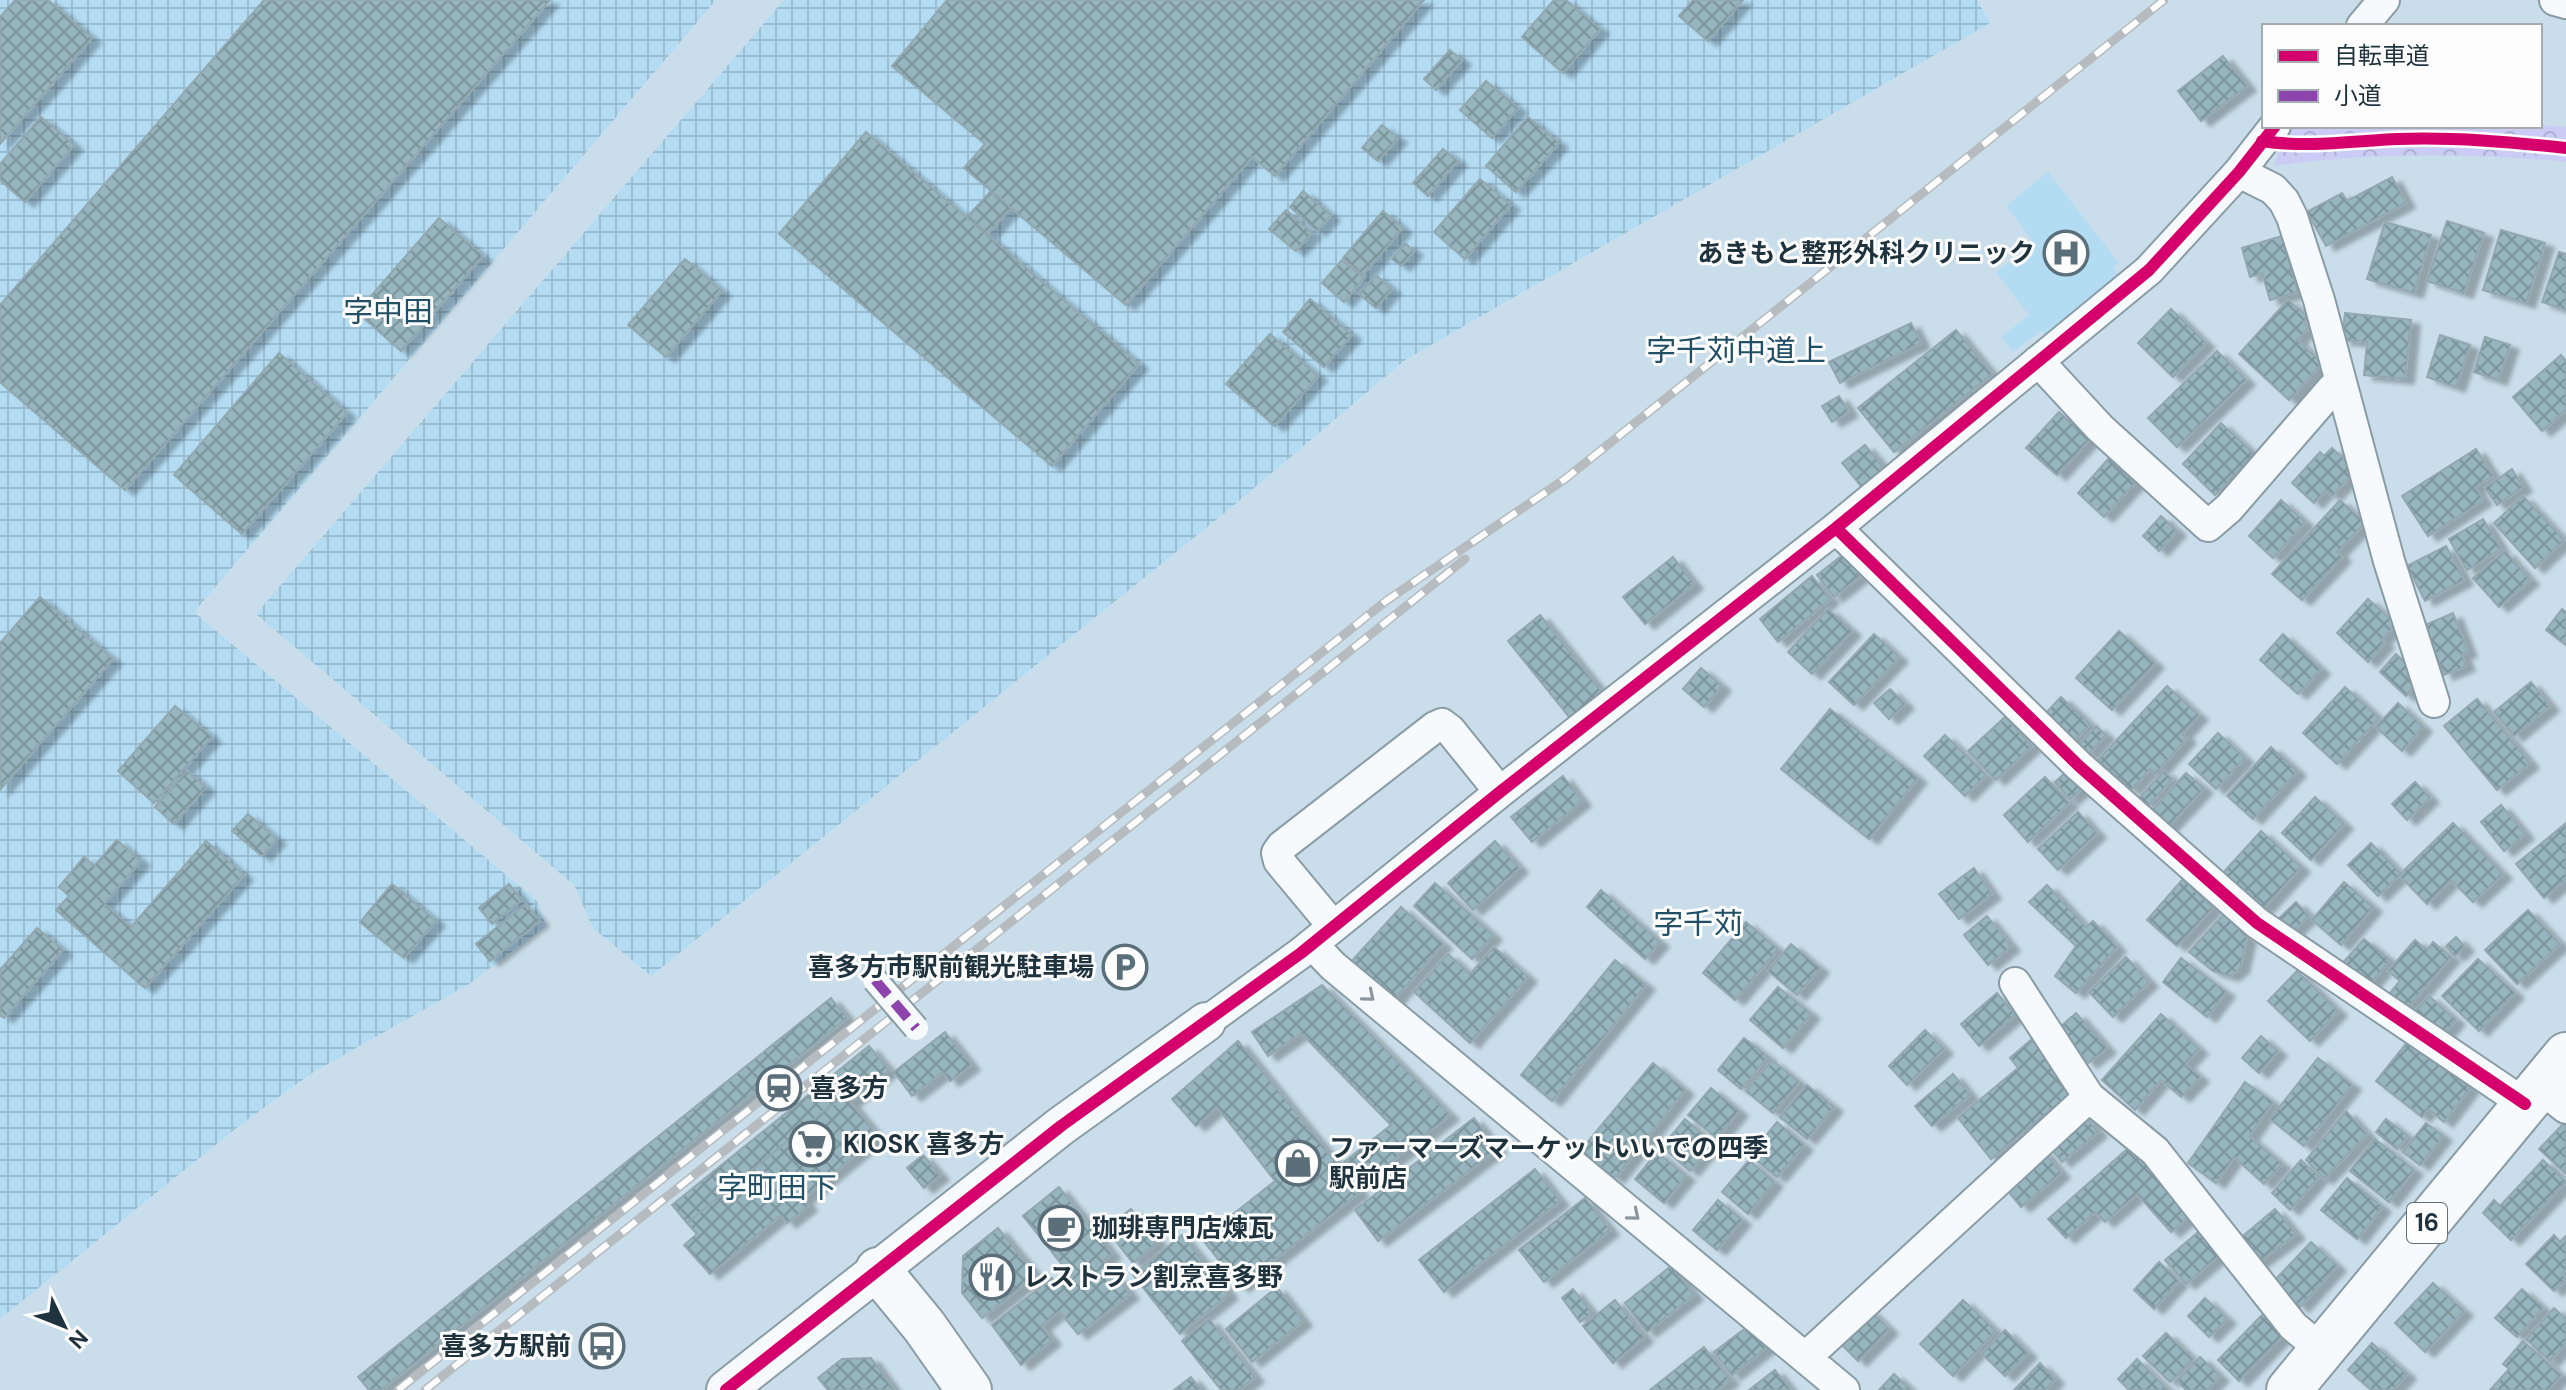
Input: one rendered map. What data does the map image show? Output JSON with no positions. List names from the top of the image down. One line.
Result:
{"streets":{"main road":["16"]},"districts":["字中田","字千苅中道上","字千苅","字町田下"],"places":{"hospital":["あきもと整形外科クリニック"],"parking":["喜多方市駅前観光駐車場"],"station":["喜多方"],"supermarket":["KIOSK 喜多方"],"shop":["ファーマーズマーケットいいでの四季 駅前店"],"cafe":["珈琲専門店煉瓦"],"restaurant":["レストラン割烹喜多野"],"bus stop":["喜多方駅前"]},"legend":["自転車道","小道"],"north":"bottom right"}
